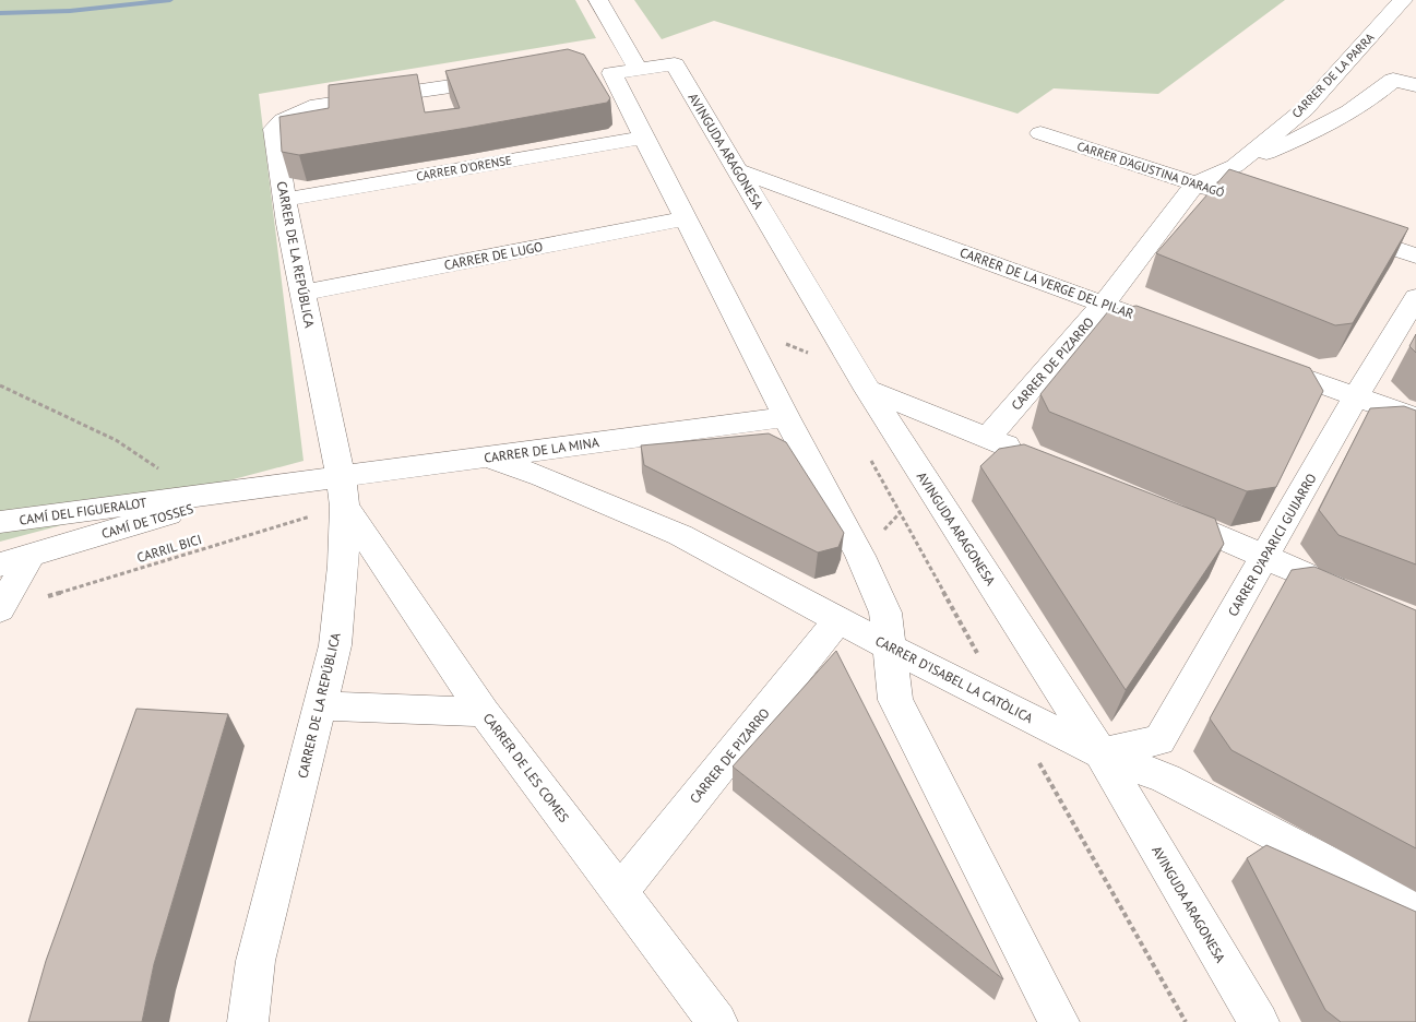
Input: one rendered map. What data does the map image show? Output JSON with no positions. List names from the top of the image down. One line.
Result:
{"streets":{"street":["CARRER DE LA PARRA","AVINGUDA ARAGONESA","CARRER D'ORENSE","CARRER D'AGUSTINA D'ARAGÓ","CARRER DE LA REPÚBLICA","CARRER DE LUGO","CARRER DE LA VERGE DEL PILAR","CARRER DE PIZARRO","CARRER DE LA MINA","CAMÍ DEL FIGUERALOT","CAMÍ DE TOSSES","CARRER D'APARICI GUIJARRO","CARRER D'ISABEL LA CATÒLICA","CARRER DE LES COMES"],"path":["CARRIL BICI"]},"crossings":[["CARRER DE LA PARRA","CARRER D'AGUSTINA D'ARAGÓ"],["CARRER DE LA PARRA","CARRER DE PIZARRO"],["AVINGUDA ARAGONESA","CARRER D'ORENSE"],["AVINGUDA ARAGONESA","CARRER DE LUGO"],["AVINGUDA ARAGONESA","CARRER DE LA VERGE DEL PILAR"],["AVINGUDA ARAGONESA","CARRER DE LA MINA"],["AVINGUDA ARAGONESA","CARRER D'APARICI GUIJARRO"],["AVINGUDA ARAGONESA","CARRER D'ISABEL LA CATÒLICA"],["CARRER D'ORENSE","CARRER DE LA REPÚBLICA"],["CARRER D'AGUSTINA D'ARAGÓ","CARRER DE PIZARRO"],["CARRER DE LA REPÚBLICA","CARRER DE LUGO"],["CARRER DE LA REPÚBLICA","CARRER DE LA MINA"],["CARRER DE LA REPÚBLICA","CARRIL BICI"],["CARRER DE LA REPÚBLICA","CARRER DE LES COMES"],["CARRER DE LA VERGE DEL PILAR","CARRER DE PIZARRO"],["CARRER DE PIZARRO","CARRER D'ISABEL LA CATÒLICA"],["CARRER DE PIZARRO","CARRER DE LES COMES"],["CARRER DE LA MINA","CAMÍ DEL FIGUERALOT"],["CARRER DE LA MINA","CAMÍ DE TOSSES"],["CARRER DE LA MINA","CARRIL BICI"],["CARRER DE LA MINA","CARRER D'ISABEL LA CATÒLICA"],["CARRER DE LA MINA","CARRER DE LES COMES"],["CAMÍ DEL FIGUERALOT","CAMÍ DE TOSSES"],["CARRER D'APARICI GUIJARRO","CARRER D'ISABEL LA CATÒLICA"],["CARRIL BICI","CARRER DE LES COMES"]]}
